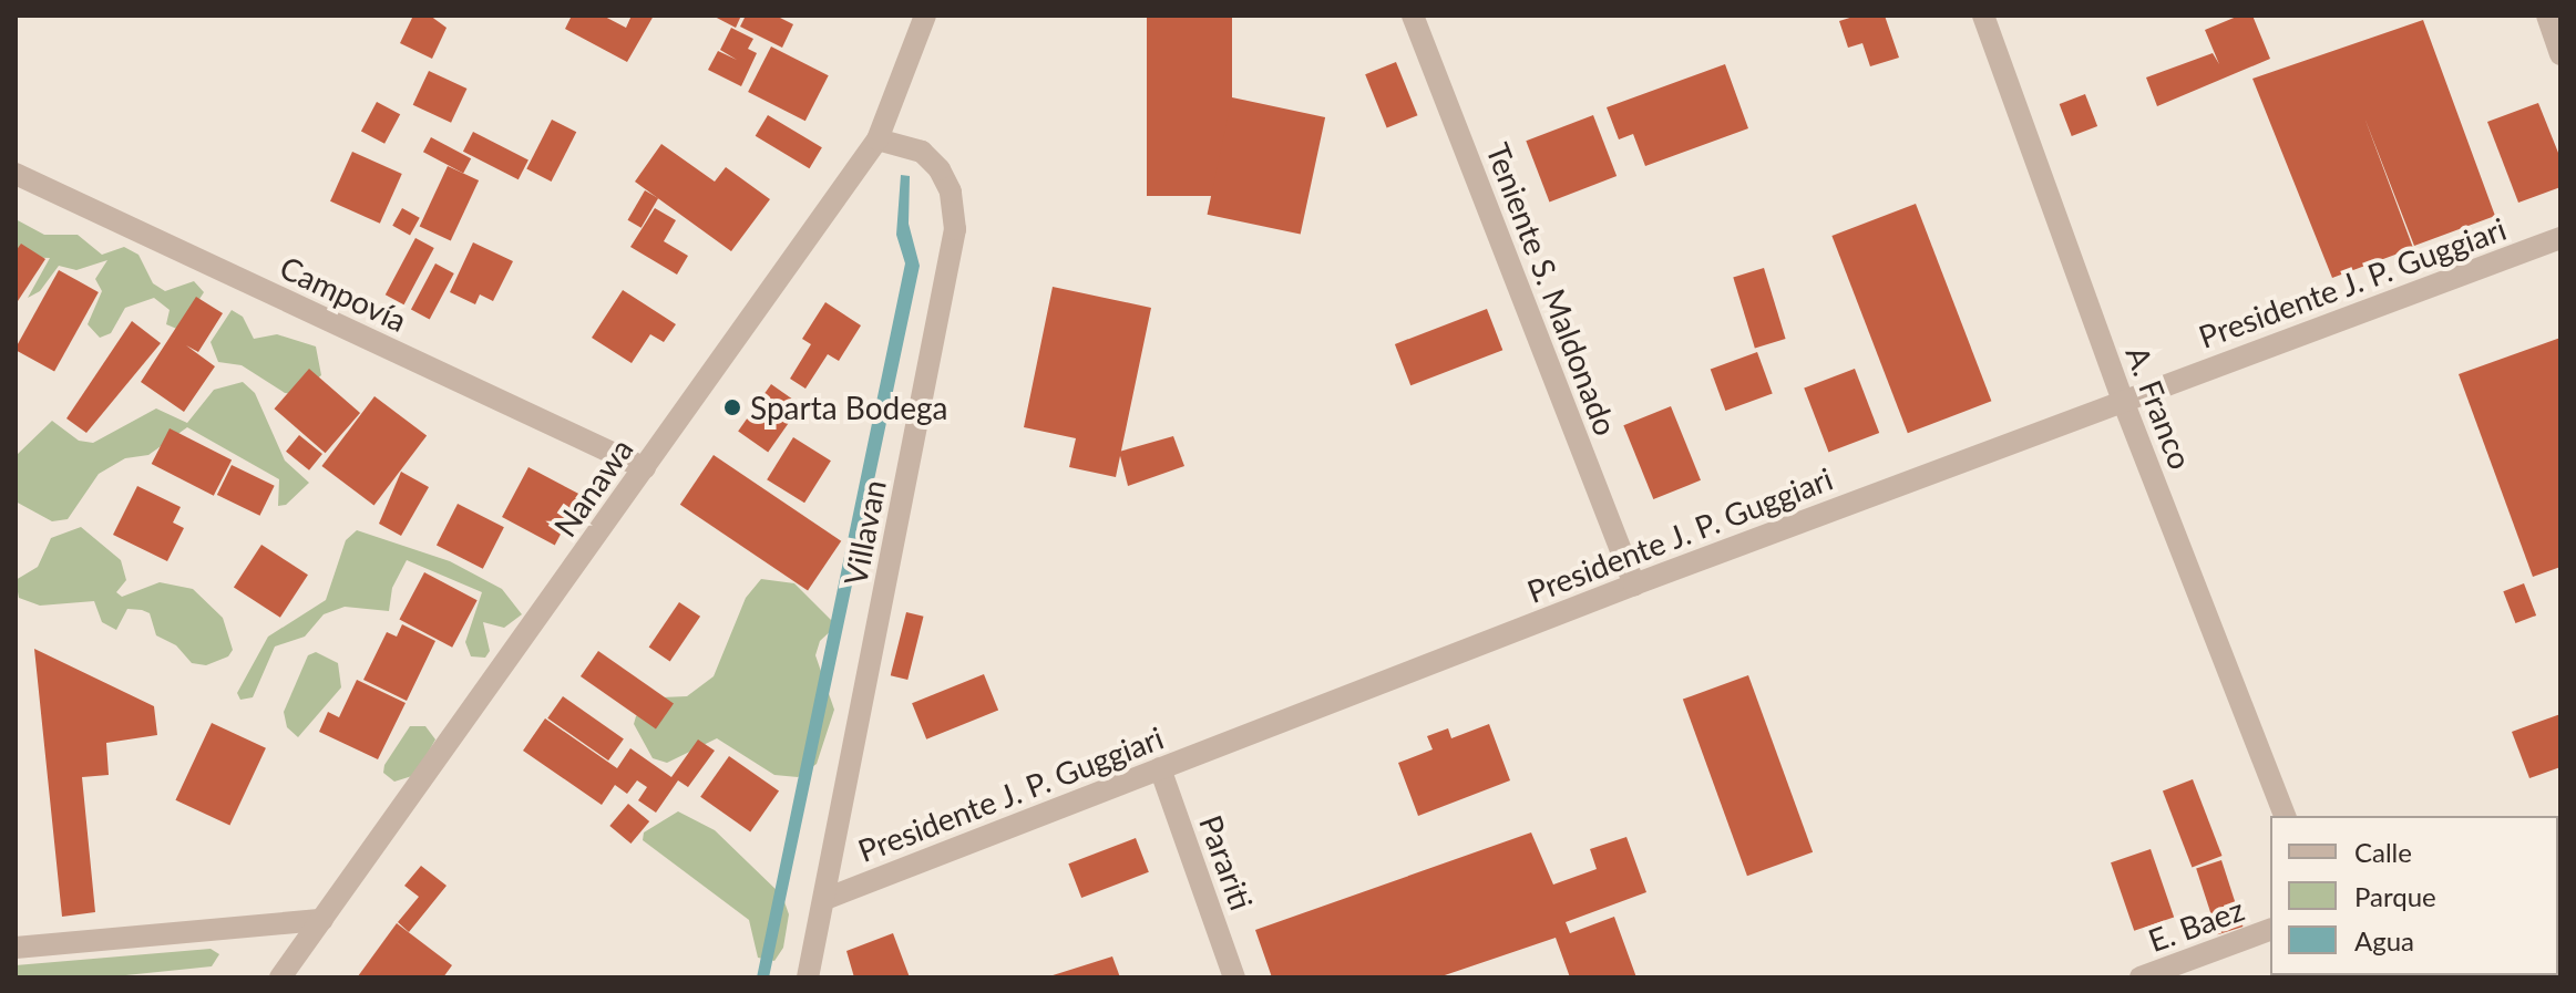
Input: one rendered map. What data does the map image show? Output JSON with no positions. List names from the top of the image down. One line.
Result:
{"streets":{"street":["Presidente J. P. Guggiari","Teniente S. Maldonado","Campovía","A. Franco","Nanawa","Villavan","Parariti","E. Baez"]},"crossings":[["Presidente J. P. Guggiari","Teniente S. Maldonado"],["Presidente J. P. Guggiari","A. Franco"],["Presidente J. P. Guggiari","Villavan"],["Presidente J. P. Guggiari","Parariti"],["Campovía","Nanawa"],["Nanawa","Villavan"]],"places":["Sparta Bodega"],"legend":["Calle","Parque","Agua"]}
